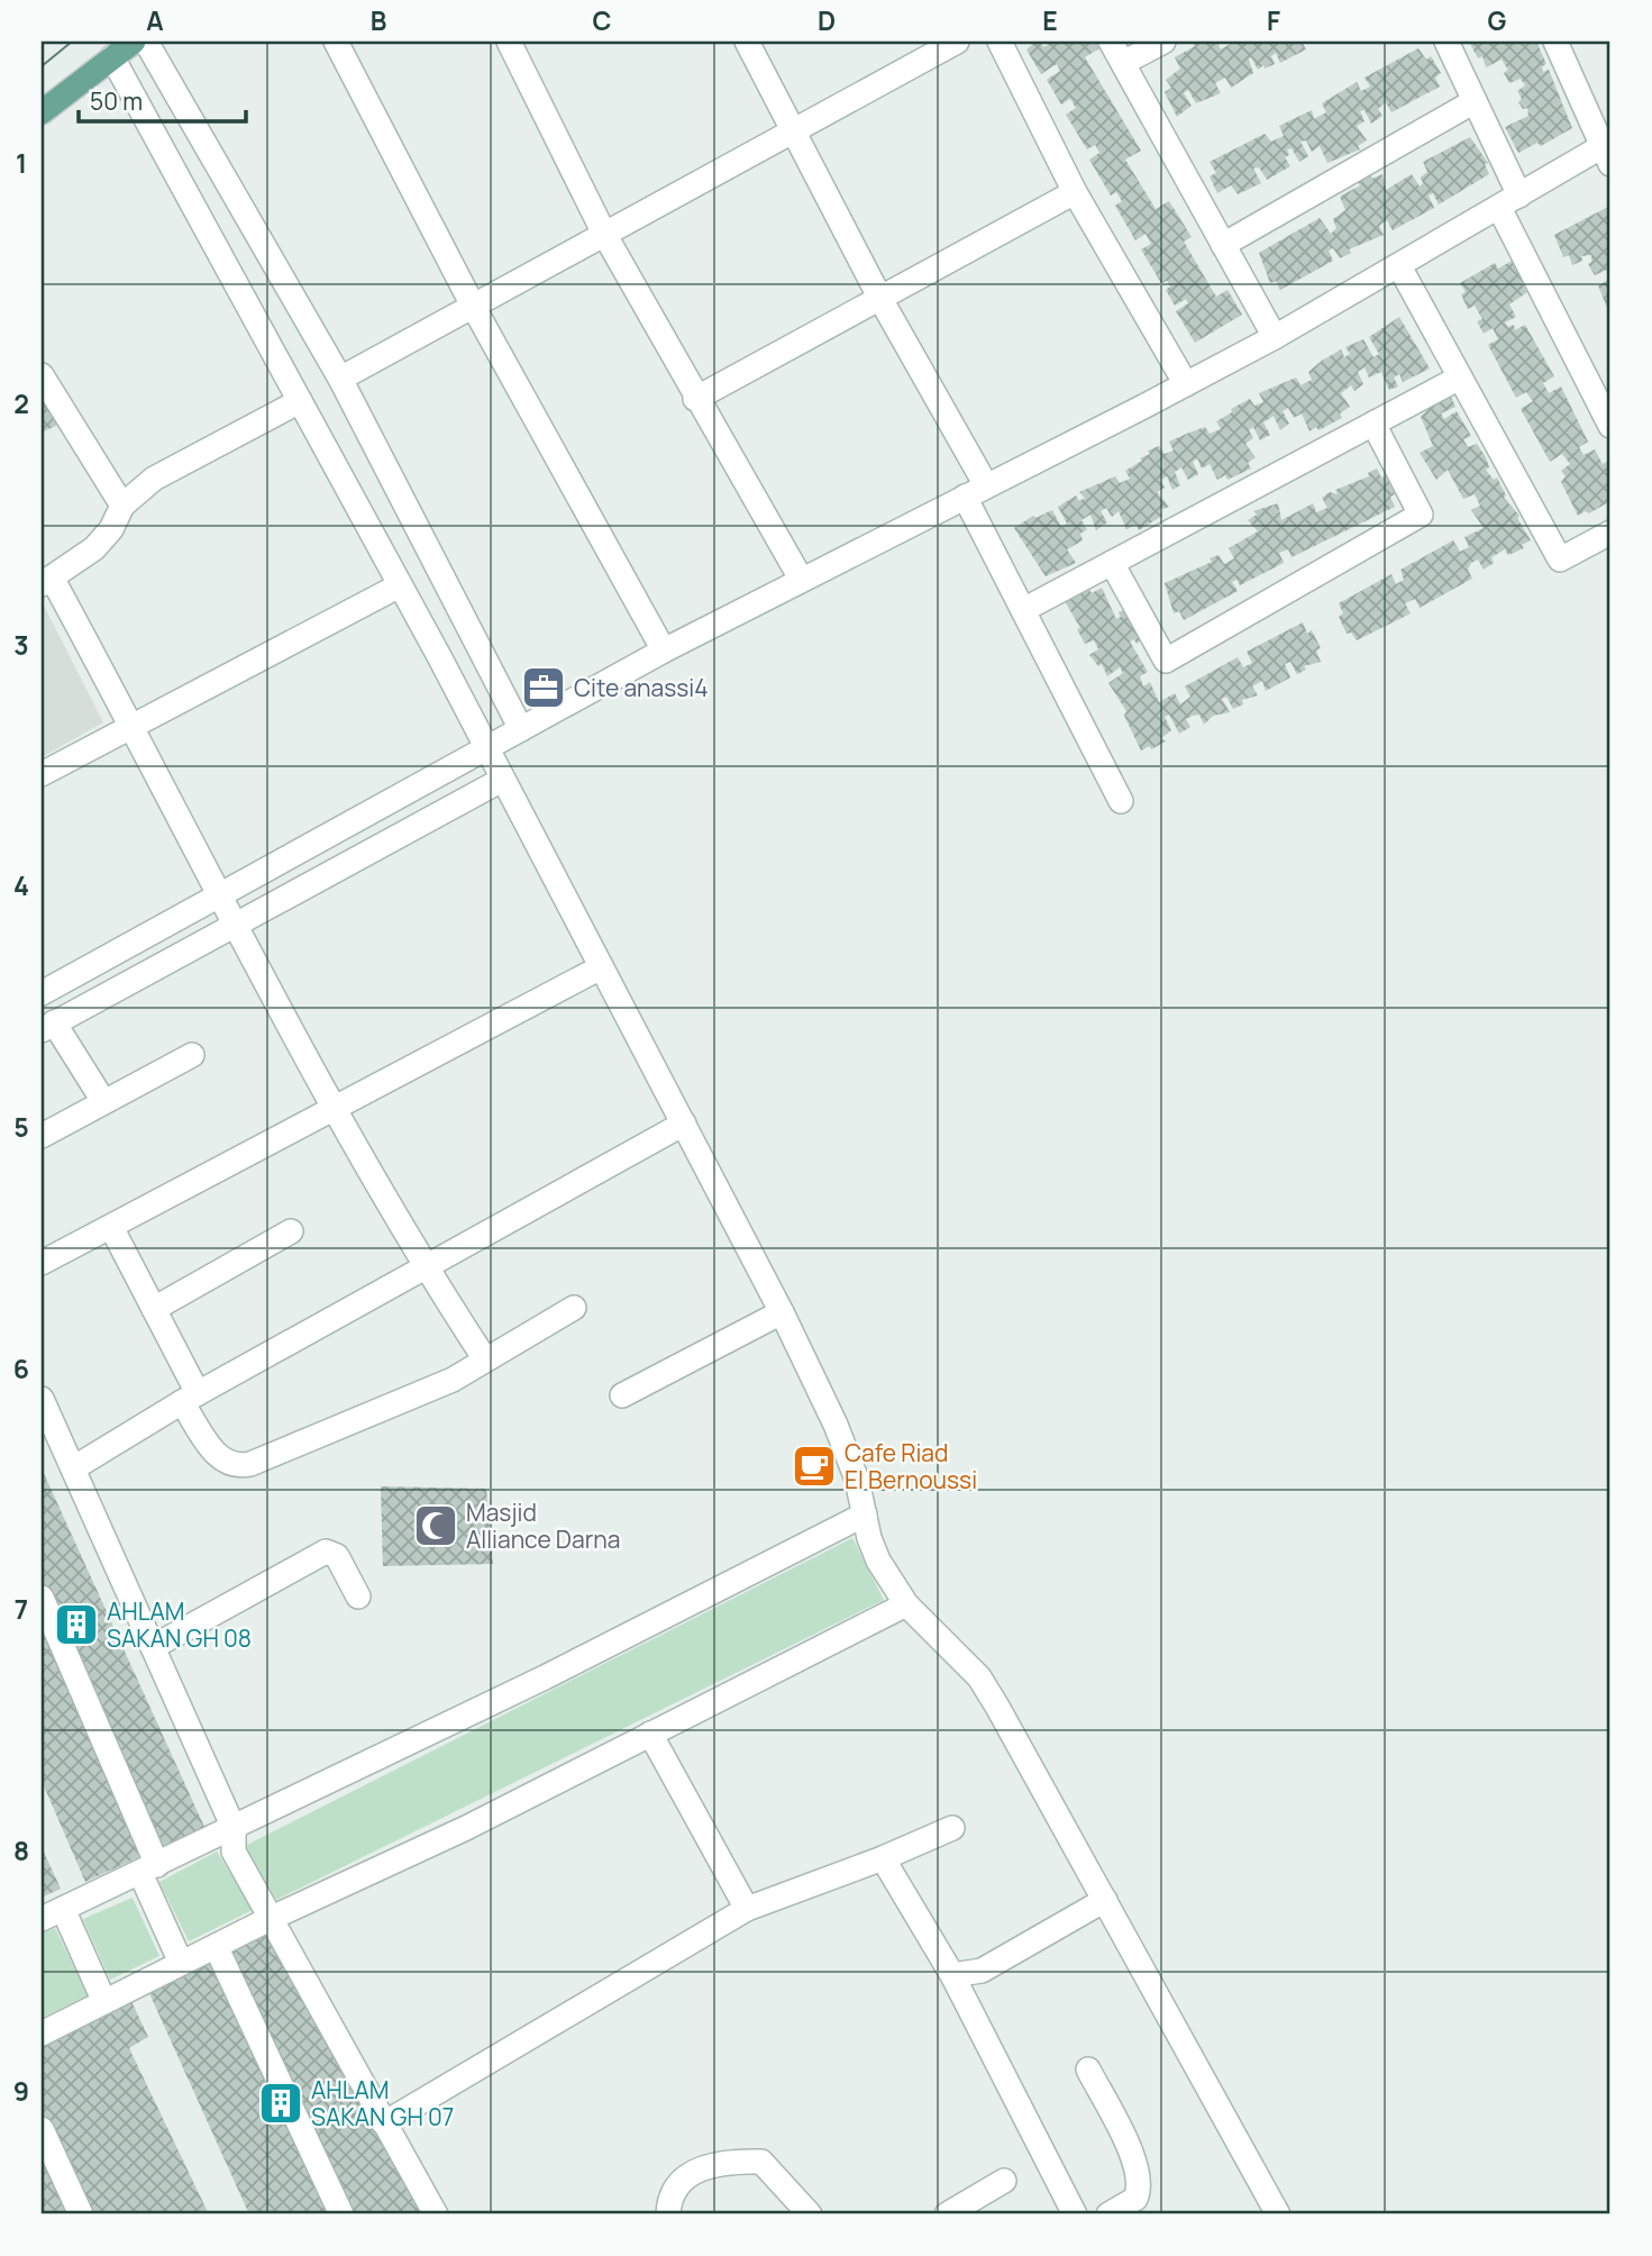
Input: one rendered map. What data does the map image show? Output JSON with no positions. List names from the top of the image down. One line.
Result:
{"places":{"office":["Cite anassi4"],"cafe":["Cafe Riad El Bernoussi"],"mosque":["Masjid Alliance Darna"],"building":["AHLAM SAKAN GH 08","AHLAM SAKAN GH 07"]},"scale_bar":"50 m","grid":{"columns":["A","B","C","D","E","F","G"],"rows":["1","2","3","4","5","6","7","8","9"]}}
